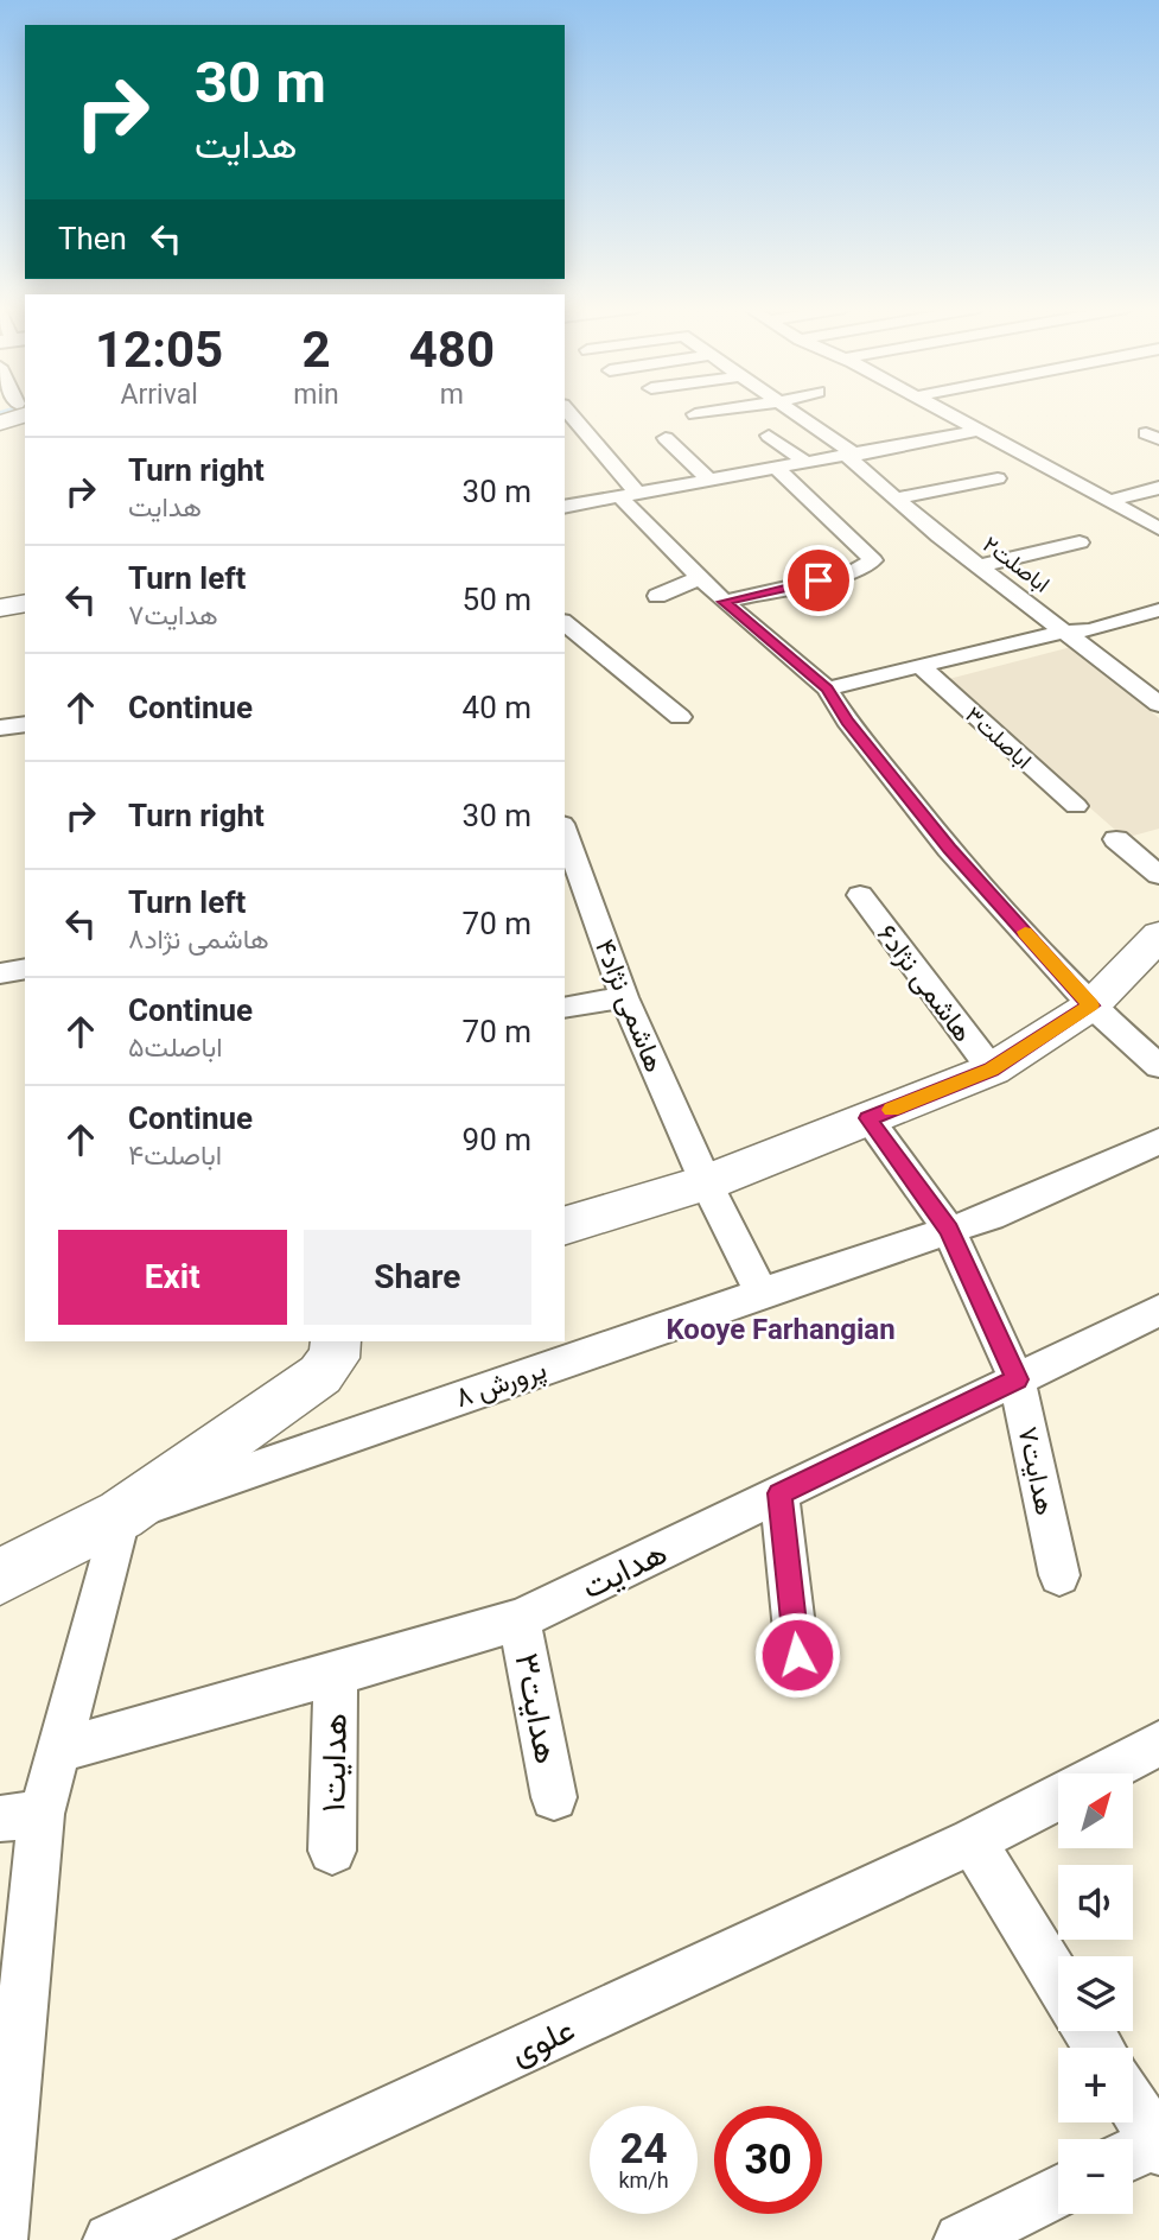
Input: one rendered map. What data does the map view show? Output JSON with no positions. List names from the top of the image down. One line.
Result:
{"streets":{"street":["اباصلت۲","اباصلت۳","هاشمی نژاد۶","هاشمی نژاد۴","پرورش ۸","هدایت۷","هدایت","هدایت۳","هدایت۱","علوی"]},"crossings":[["هاشمی نژاد۴","پرورش ۸"],["پرورش ۸","هدایت۷"],["هدایت۷","هدایت"],["هدایت","هدایت۳"],["هدایت","هدایت۱"]],"districts":["Kooye Farhangian"],"north":"top right","page":{"turn":["30 m","هدایت"],"then":"Then","eta":["12:05","Arrival","2","min","480","m"],"list":[{"name":"Turn right","note":"هدایت","value":"30 m"},{"name":"Turn left","note":"هدایت۷","value":"50 m"},{"name":"Continue","value":"40 m"},{"name":"Turn right","value":"30 m"},{"name":"Turn left","note":"هاشمی نژاد۸","value":"70 m"},{"name":"Continue","note":"اباصلت۵","value":"70 m"},{"name":"Continue","note":"اباصلت۴","value":"90 m"}],"buttons":["Exit","Share"],"map_buttons":["+","−"],"speed":"24 km/h","limit":"30"}}
